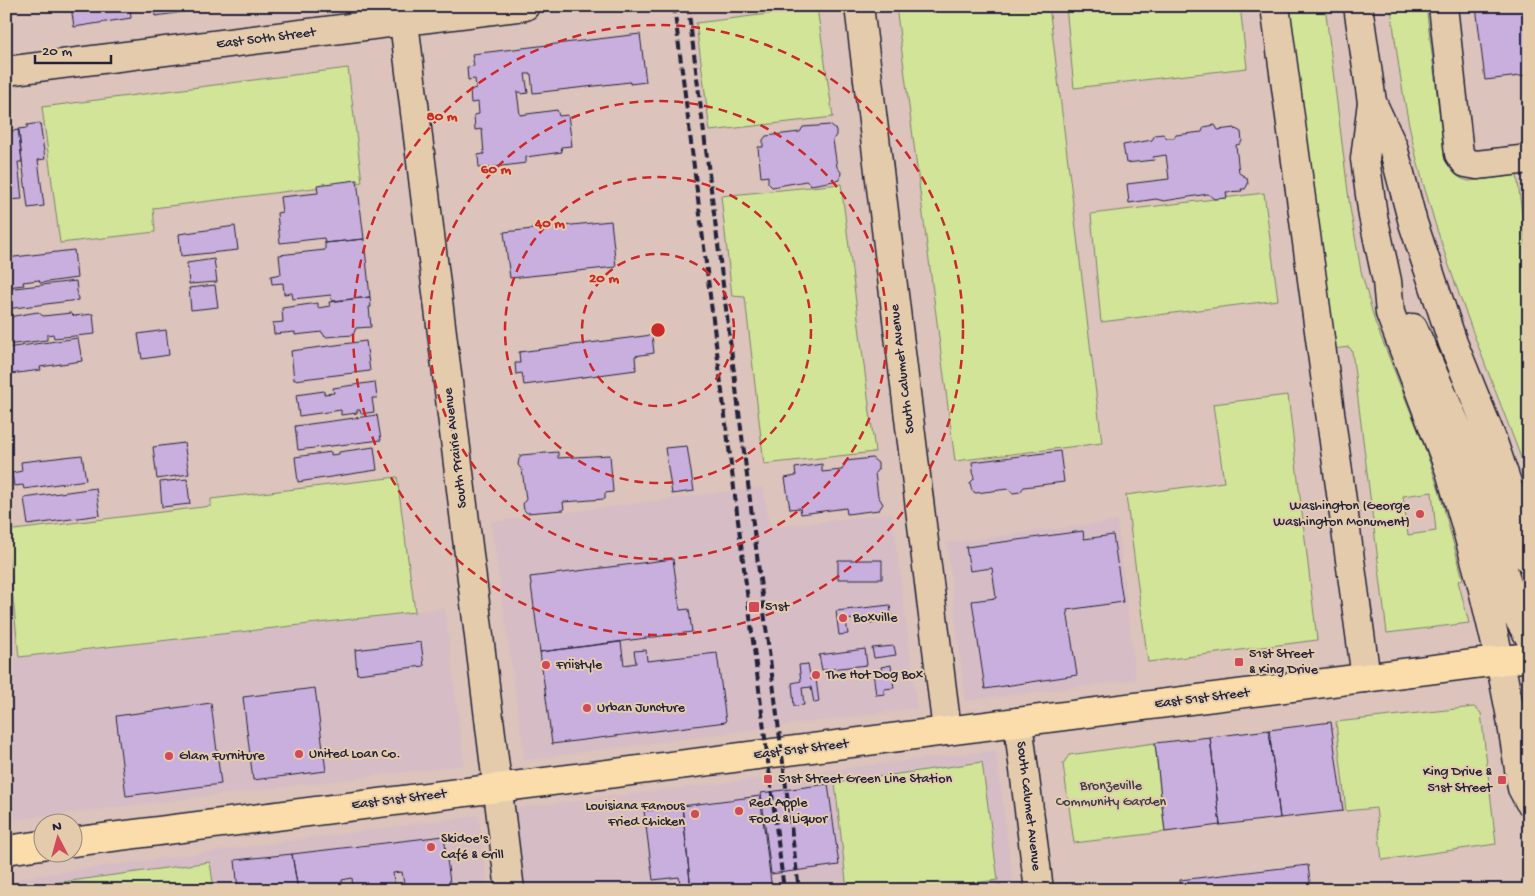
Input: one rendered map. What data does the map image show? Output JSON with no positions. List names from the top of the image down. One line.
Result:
{"streets":{"main road":["East 51st Street"],"street":["East 50th Street","South Calumet Avenue","South Prairie Avenue"]},"crossings":[["East 50th Street","South Prairie Avenue"],["South Calumet Avenue","East 51st Street"],["South Prairie Avenue","East 51st Street"]],"parks":["Bronzeville Community Garden"],"places":{"other":["Washington (George Washington Monument)","Boxville","Friistyle","The Hot Dog Box","Urban Juncture","United Loan Co.","Glam Furniture","Red Apple Food & Liquor","Louisiana Famous Fried Chicken","Skidoe's Café & Grill"],"transit":["51st","51st Street & King Drive","51st Street Green Line Station","King Drive & 51st Street"]},"scale_bar":"20 m","north":"top","rings":["80 m","60 m","40 m","20 m"]}
